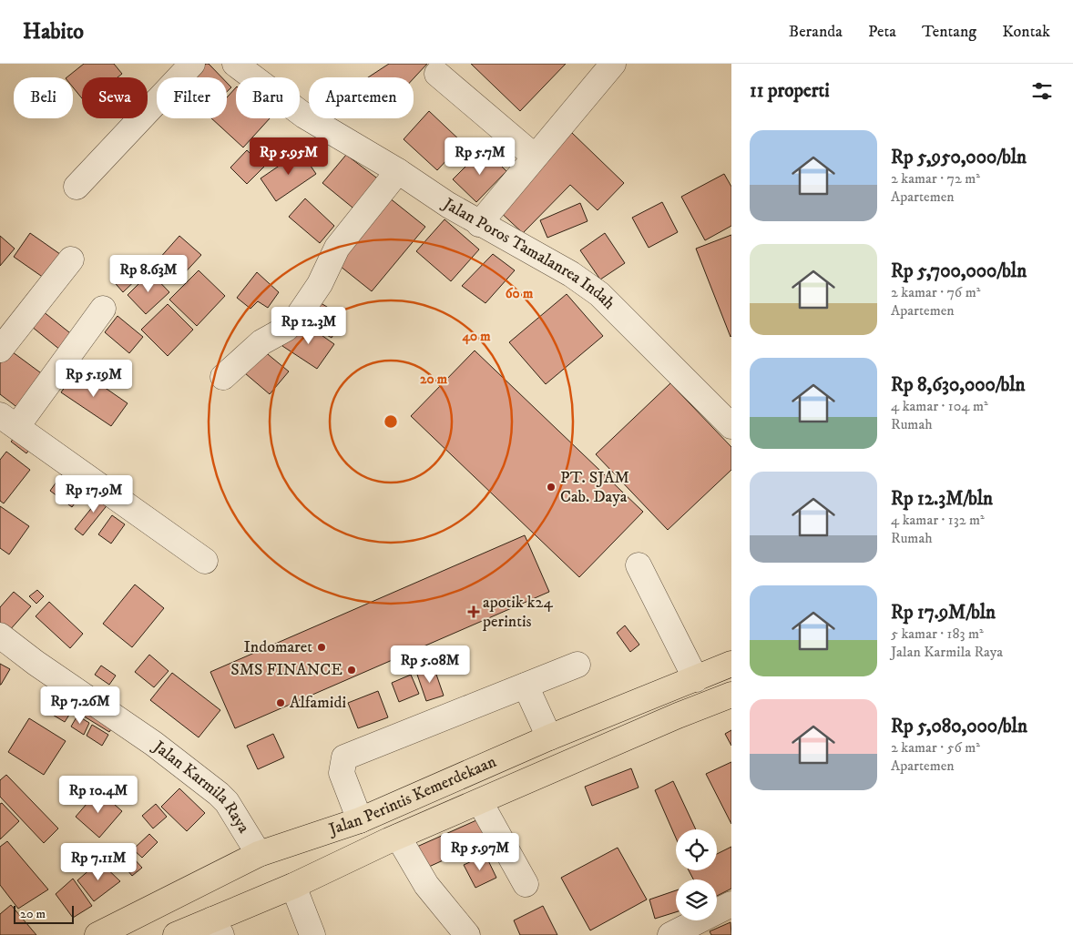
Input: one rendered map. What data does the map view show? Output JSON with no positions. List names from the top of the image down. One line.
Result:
{"streets":{"highway":["Jalan Perintis Kemerdekaan"],"street":["Jalan Poros Tamalanrea Indah","Jalan Karmila Raya"]},"crossings":[["Jalan Karmila Raya","Jalan Perintis Kemerdekaan"]],"places":{"other":["PT. SJAM Cab. Daya","Indomaret","SMS FINANCE","Alfamidi"],"health":["apotik k24 perintis"]},"scale_bar":"20 m","page":{"header":"Habito","nav":["Beranda","Peta","Tentang","Kontak"],"heading":"11 properti","chip":["Beli","Sewa","Filter","Baru","Apartemen"],"list":[{"name":"Rp 5,950,000/bln","note":"2 kamar · 72 m² · Apartemen"},{"name":"Rp 5,700,000/bln","note":"2 kamar · 76 m² · Apartemen"},{"name":"Rp 8,630,000/bln","note":"4 kamar · 104 m² · Rumah"},{"name":"Rp 12.3M/bln","note":"4 kamar · 132 m² · Rumah"},{"name":"Rp 17.9M/bln","note":"5 kamar · 183 m² · Jalan Karmila Raya"},{"name":"Rp 5,080,000/bln","note":"2 kamar · 56 m² · Apartemen"}],"price":["Rp 5.95M","Rp 5.7M","Rp 8.63M","Rp 12.3M","Rp 5.19M","Rp 17.9M","Rp 5.08M","Rp 7.26M","Rp 10.4M","Rp 5.97M","Rp 7.11M"],"scale":"20 m"},"rings":["60 m","40 m","20 m"]}
